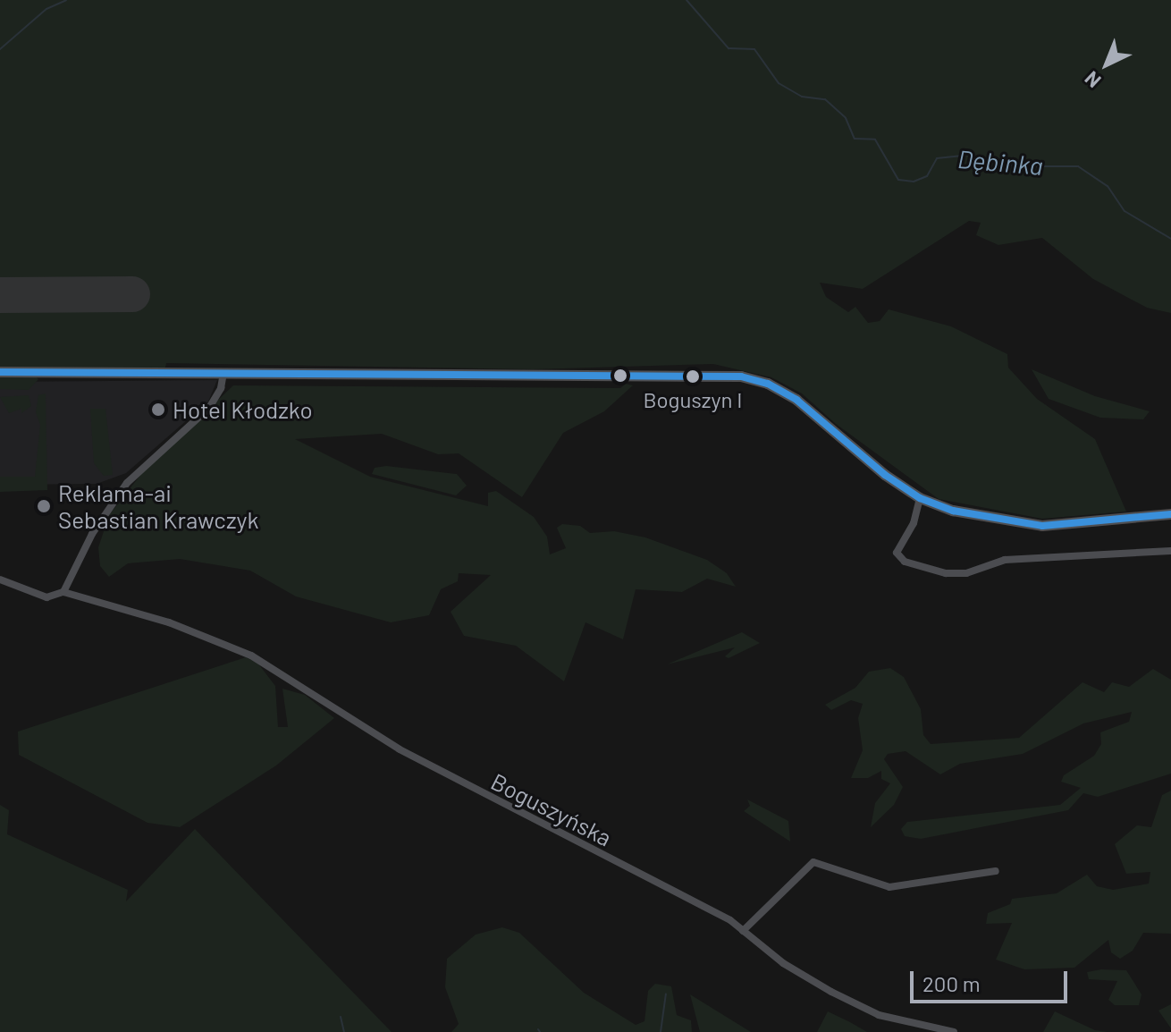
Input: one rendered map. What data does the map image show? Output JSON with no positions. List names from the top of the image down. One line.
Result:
{"streets":{"street":["Boguszyńska"]},"water":["Dębinka"],"places":["Boguszyn I","Hotel Kłodzko","Reklama-ai Sebastian Krawczyk"],"scale_bar":"200 m","north":"bottom left"}
